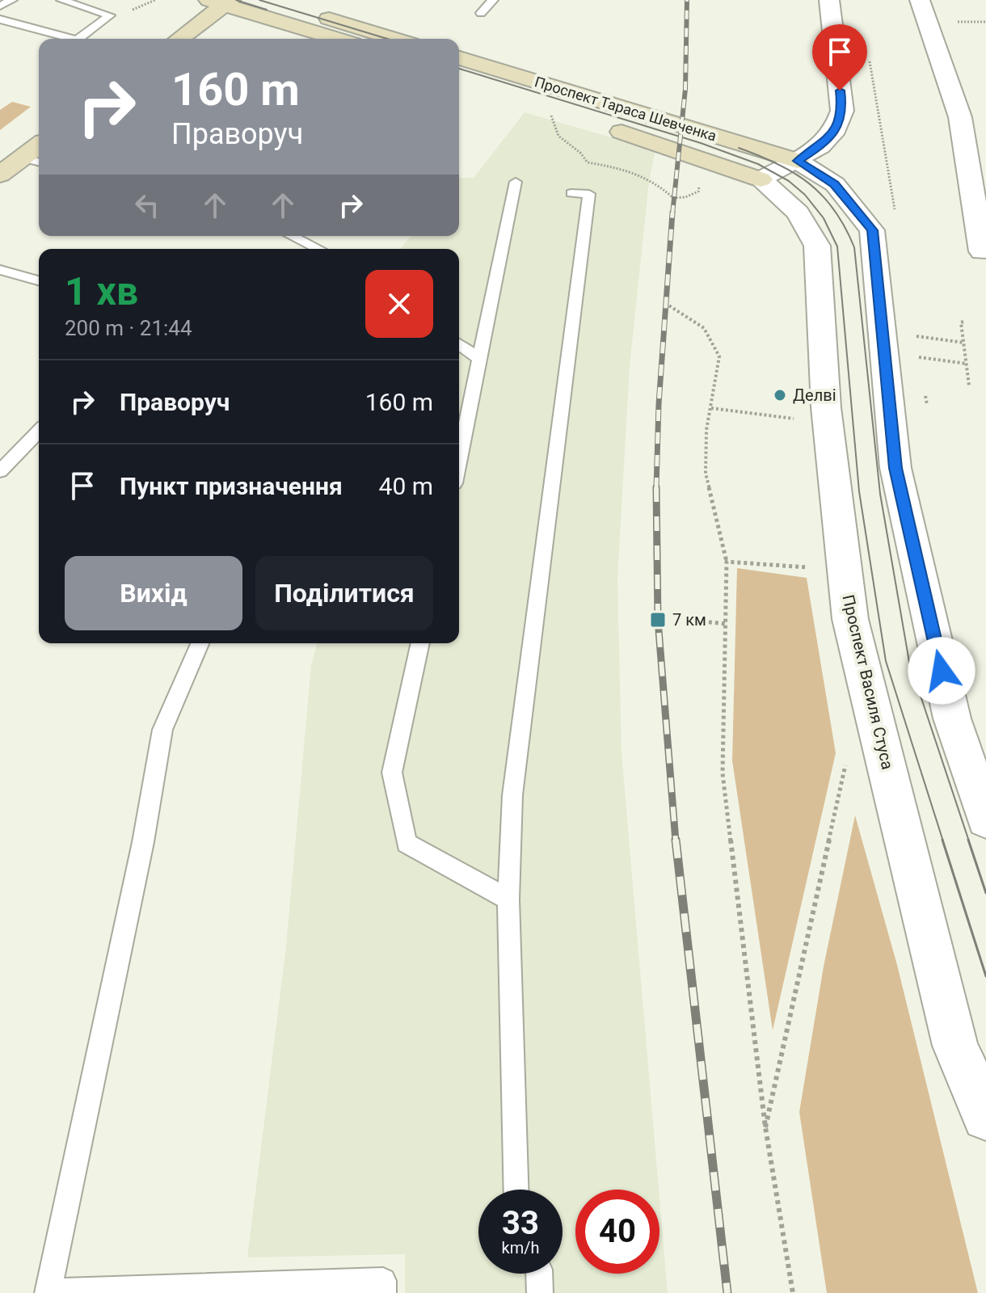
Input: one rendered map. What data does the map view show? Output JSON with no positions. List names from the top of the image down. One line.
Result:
{"streets":{"main road":["Проспект Тараса Шевченка"],"street":["Проспект Василя Стуса"]},"crossings":[["Проспект Тараса Шевченка","Проспект Василя Стуса"]],"places":{"other":["Делві"],"transit":["7 км"]},"page":{"turn":["160 m","Праворуч"],"heading":["1 хв","200 m · 21:44"],"list":[{"name":"Праворуч","value":"160 m"},{"name":"Пункт призначення","value":"40 m"}],"buttons":["Вихід","Поділитися"],"speed":"33 km/h","limit":"40"}}
